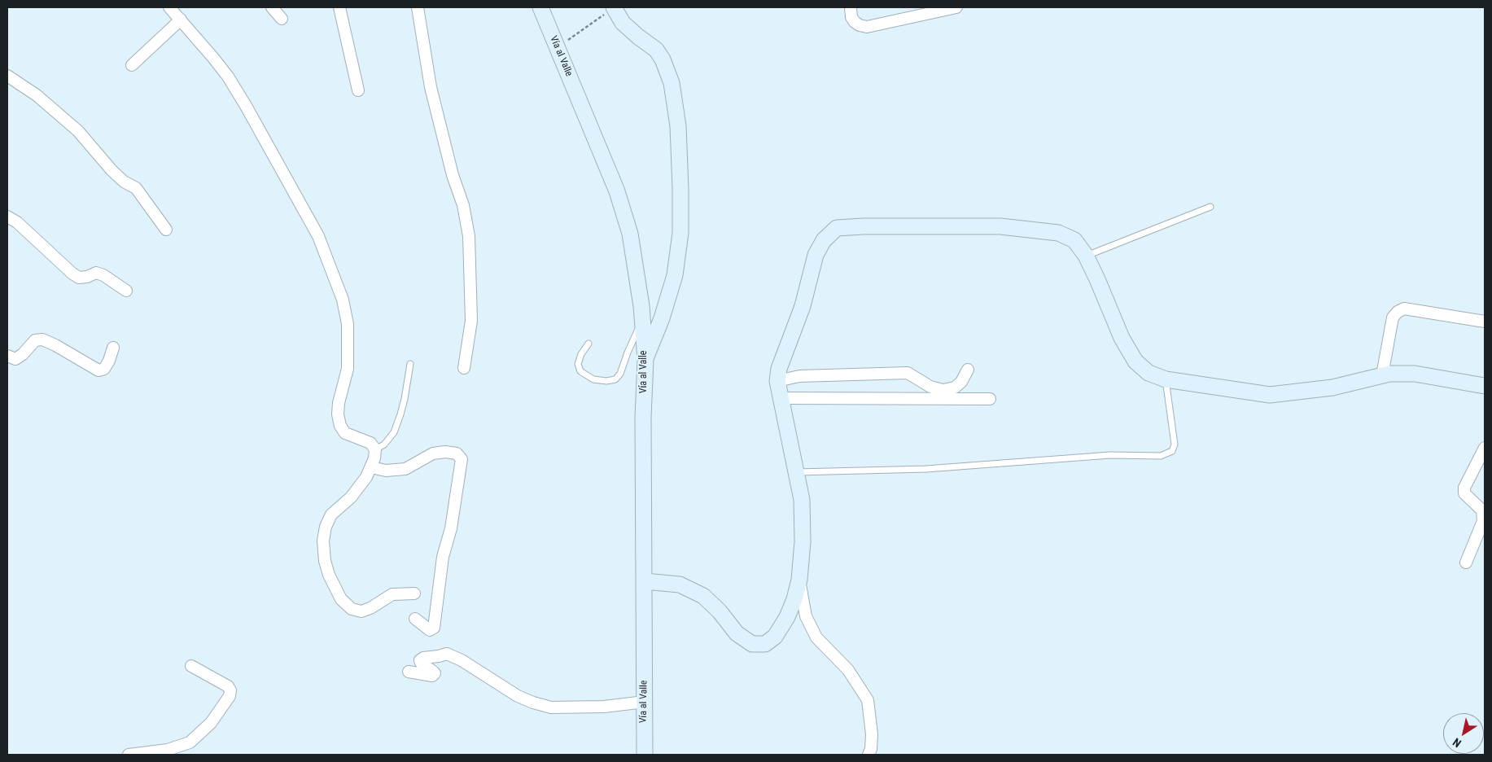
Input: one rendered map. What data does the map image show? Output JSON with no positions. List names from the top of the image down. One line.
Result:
{"streets":{"street":["Vía al Valle"]},"north":"bottom left"}
